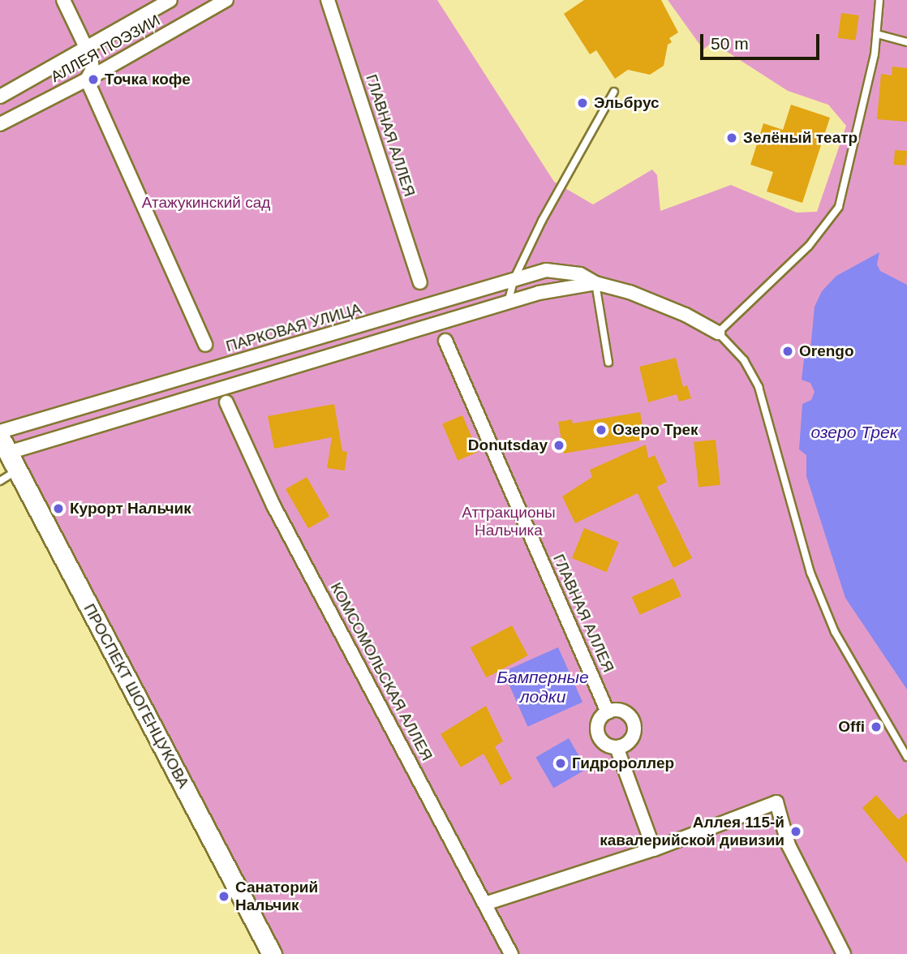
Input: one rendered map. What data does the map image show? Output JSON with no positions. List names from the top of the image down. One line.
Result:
{"streets":{"street":["АЛЛЕЯ ПОЭЗИИ","ГЛАВНАЯ АЛЛЕЯ","ПАРКОВАЯ УЛИЦА","КОМСОМОЛЬСКАЯ АЛЛЕЯ","ПРОСПЕКТ ШОГЕНЦУКОВА"]},"crossings":[["ПАРКОВАЯ УЛИЦА","ПРОСПЕКТ ШОГЕНЦУКОВА"]],"water":["озеро Трек","Бамперные лодки"],"parks":["Атажукинский сад","Аттракционы Нальчика"],"places":["Точка кофе","Эльбрус","Зелёный театр","Orengo","Озеро Трек","Donutsday","Курорт Нальчик","Offi","Гидророллер","Аллея 115-й кавалерийской дивизии","Санаторий Нальчик"],"scale_bar":"50 m"}
